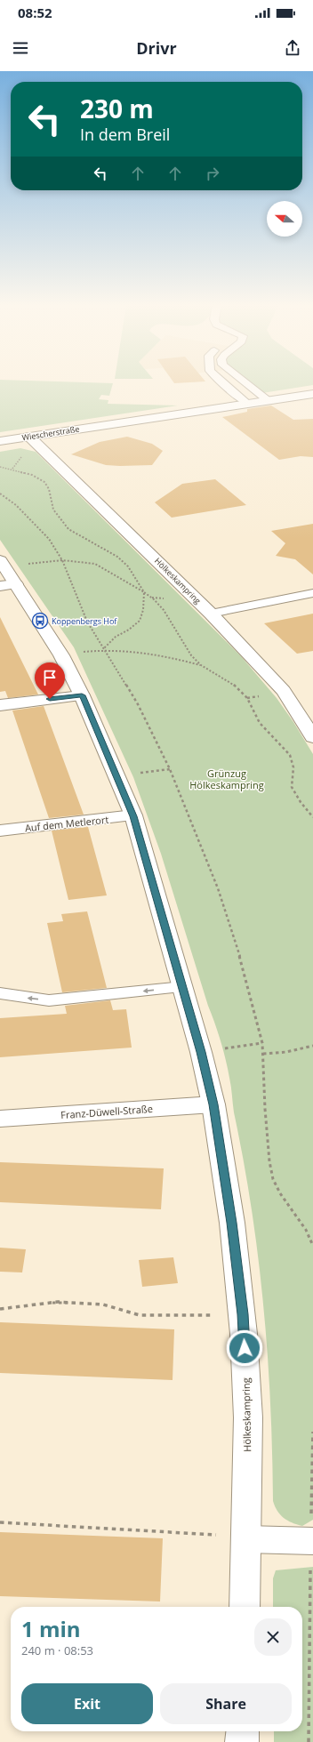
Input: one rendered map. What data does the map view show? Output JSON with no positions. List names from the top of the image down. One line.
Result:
{"streets":{"street":["Wiescherstraße","Hölkeskampring","Auf dem Metlerort","Franz-Düwell-Straße"]},"crossings":[["Wiescherstraße","Hölkeskampring"],["Hölkeskampring","Auf dem Metlerort"],["Hölkeskampring","Franz-Düwell-Straße"]],"parks":["Grünzug Hölkeskampring"],"places":{"bus stop":["Koppenbergs Hof"]},"north":"left","page":{"status":"08:52","header":"Drivr","turn":["230 m","In dem Breil"],"heading":["1 min","240 m · 08:53"],"buttons":["Exit","Share"]}}
